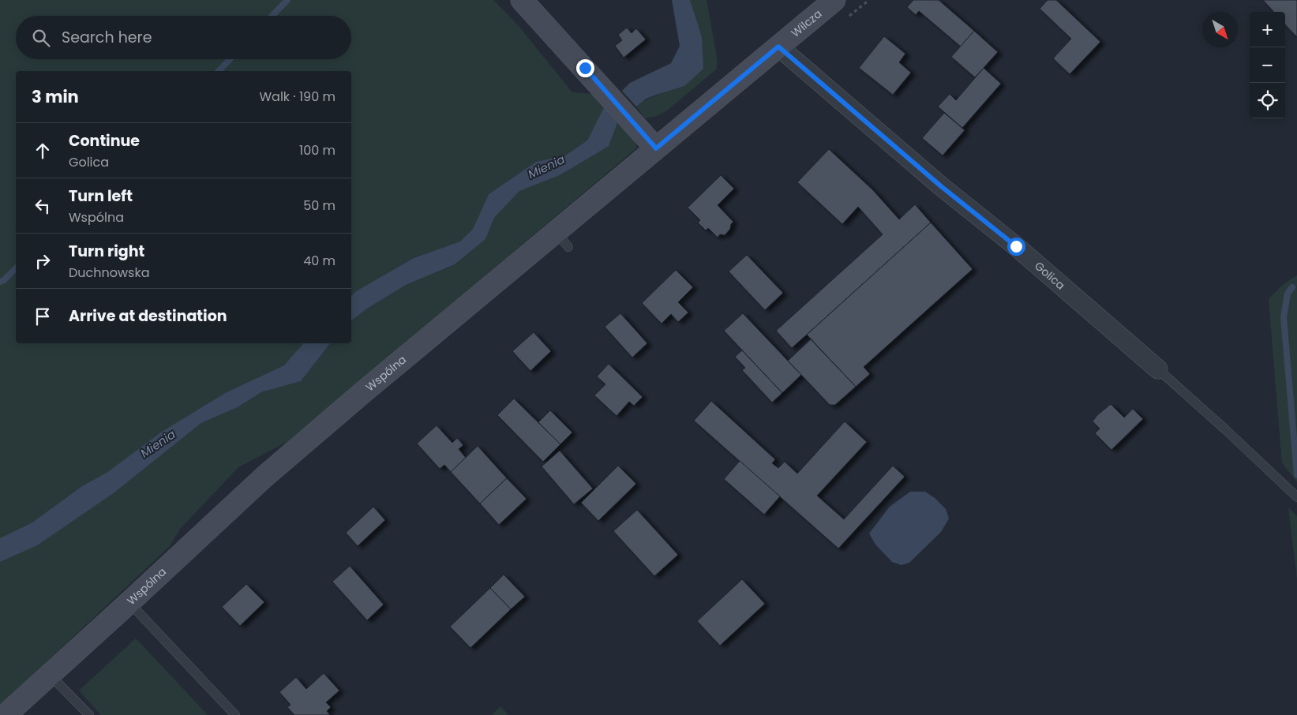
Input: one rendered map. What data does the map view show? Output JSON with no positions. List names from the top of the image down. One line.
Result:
{"streets":{"main road":["Wilcza","Wspólna"],"street":["Golica"]},"crossings":[["Wilcza","Golica"],["Wilcza","Wspólna"],["Golica","Wspólna"]],"water":["Mienia"],"north":"bottom right","page":{"map_buttons":["+","−"],"search":"Search here","heading":["3 min","Walk · 190 m"],"list":[["Continue","Golica","100 m"],["Turn left","Wspólna","50 m"],["Turn right","Duchnowska","40 m"],"Arrive at destination"]}}
